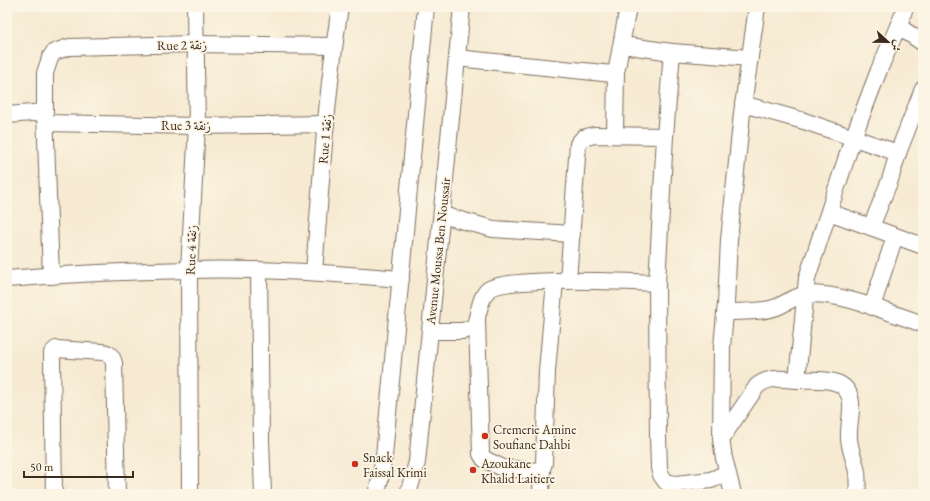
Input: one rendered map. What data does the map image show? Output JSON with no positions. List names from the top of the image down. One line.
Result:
{"streets":{"street":["Rue 2 زنقة","Rue 3 زنقة","Rue 1 زنقة","Rue 4 زنقة","Avenue Moussa Ben Noussair"]},"crossings":[["Rue 2 زنقة","Rue 3 زنقة"],["Rue 2 زنقة","Rue 1 زنقة"],["Rue 2 زنقة","Rue 4 زنقة"],["Rue 3 زنقة","Rue 1 زنقة"],["Rue 3 زنقة","Rue 4 زنقة"]],"places":["Cremerie Amine Soufiane Dahbi","Snack Faissal Krimi","Azoukane Khalid Laitiere"],"scale_bar":"50 m","north":"right"}
